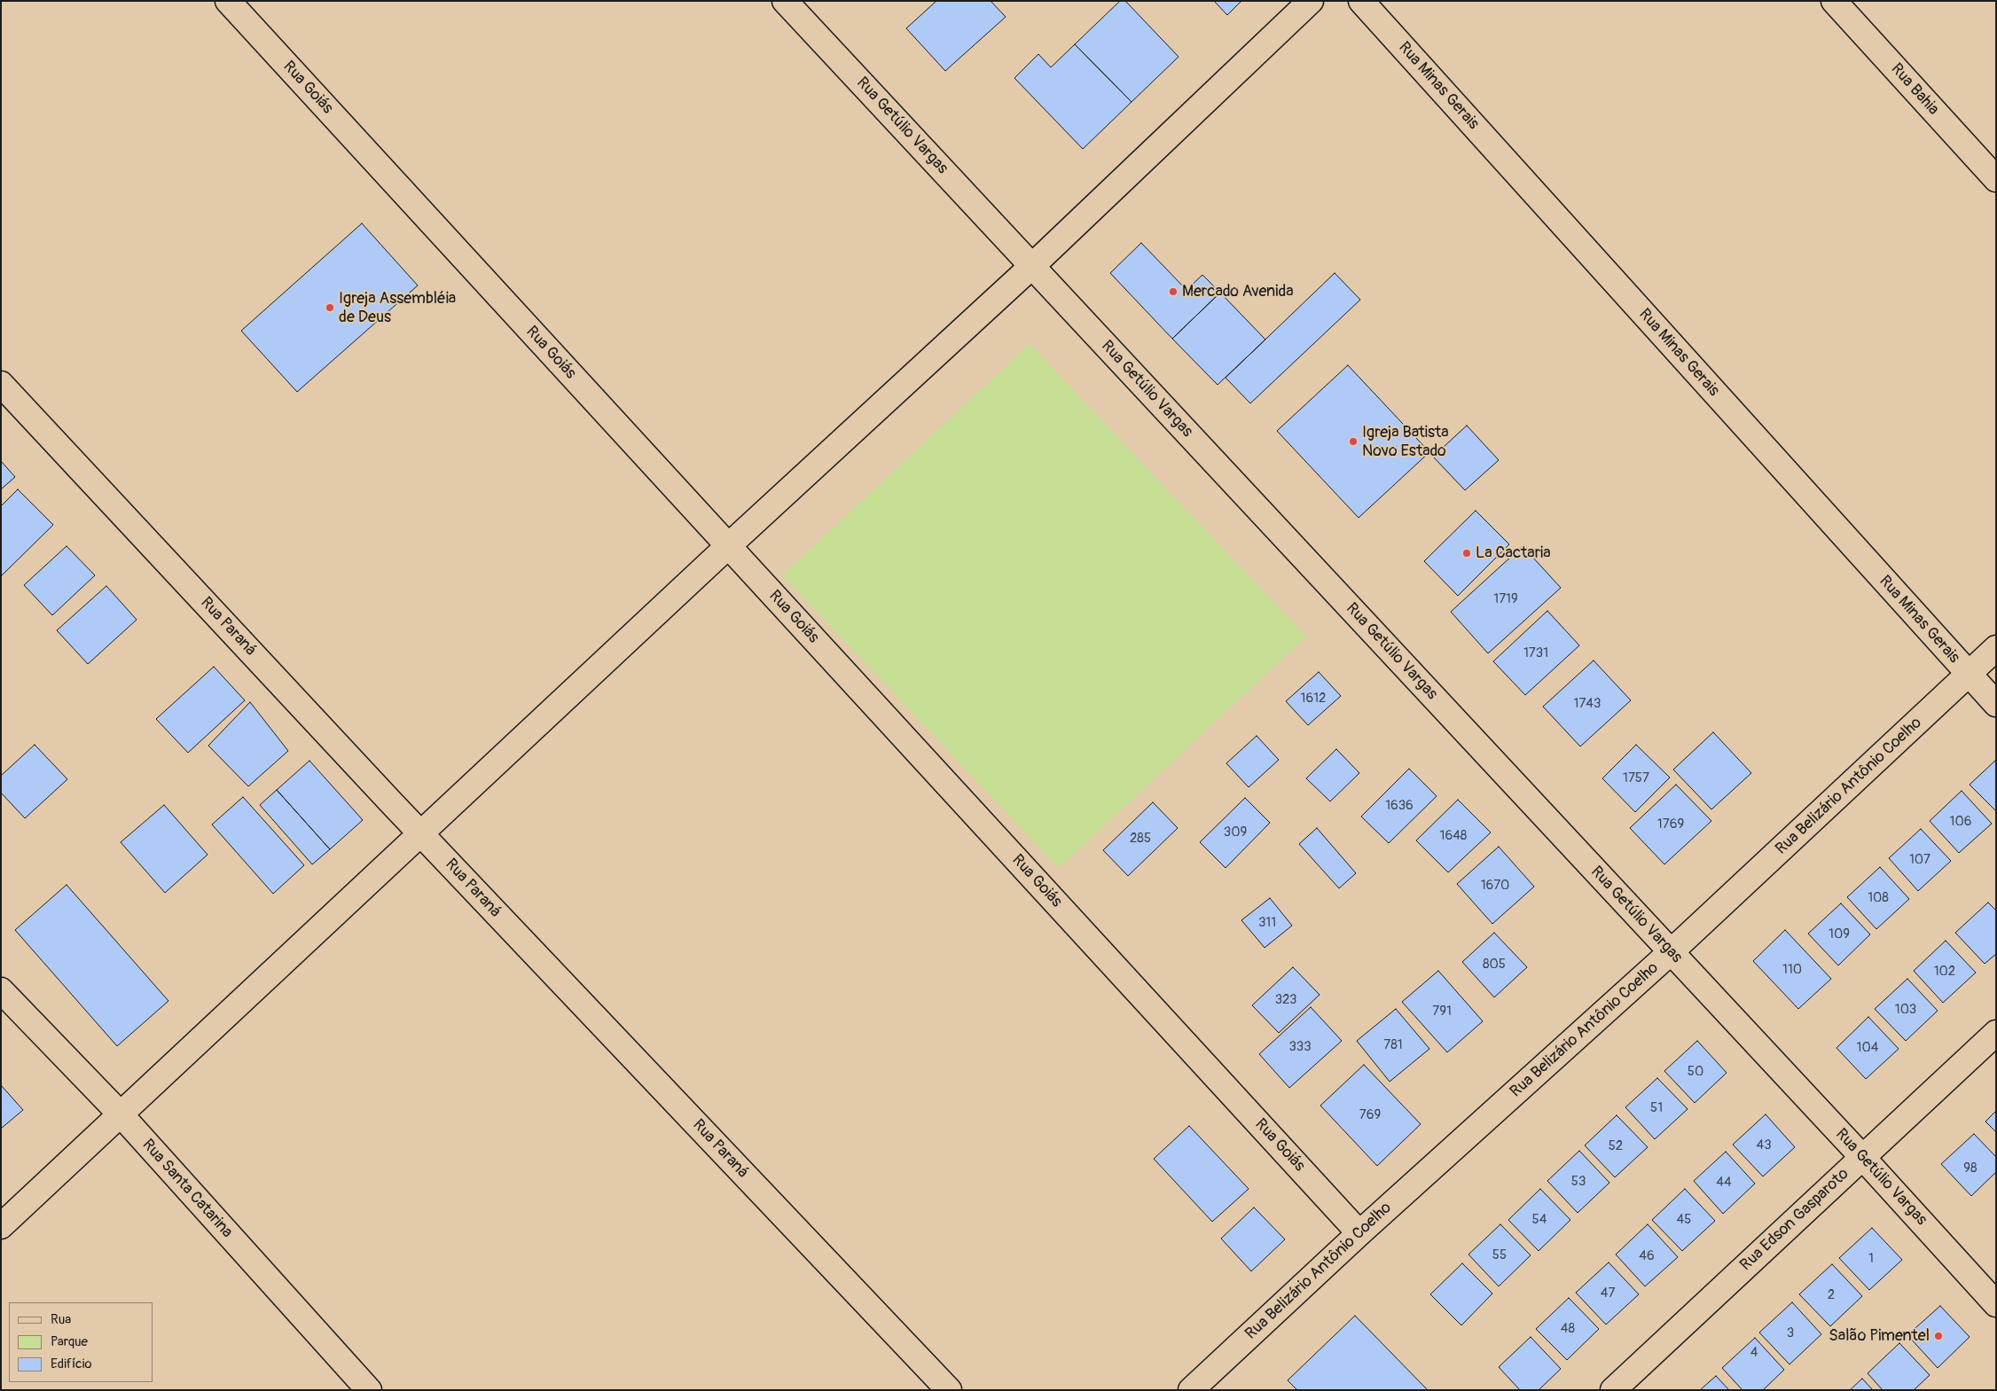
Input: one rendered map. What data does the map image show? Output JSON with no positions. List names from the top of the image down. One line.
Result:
{"streets":{"street":["Rua Minas Gerais","Rua Goiás","Rua Bahia","Rua Getúlio Vargas","Rua Paraná","Rua Belizário Antônio Coelho","Rua Santa Catarina","Rua Edson Gasparoto"]},"crossings":[["Rua Minas Gerais","Rua Belizário Antônio Coelho"],["Rua Goiás","Rua Belizário Antônio Coelho"],["Rua Getúlio Vargas","Rua Belizário Antônio Coelho"],["Rua Getúlio Vargas","Rua Edson Gasparoto"]],"places":["Mercado Avenida","Igreja Assembléia de Deus","Igreja Batista Novo Estado","La Cactaria","Salão Pimentel"],"house_numbers":["1719","1731","1612","1743","1757","1636","106","1769","309","1648","285","107","1670","108","311","109","805","110","102","323","103","791","781","333","104","50","51","769","43","52","98","53","44","54","45","55","46","1","47","2","48","3","4"],"legend":["Rua","Parque","Edifício"]}
